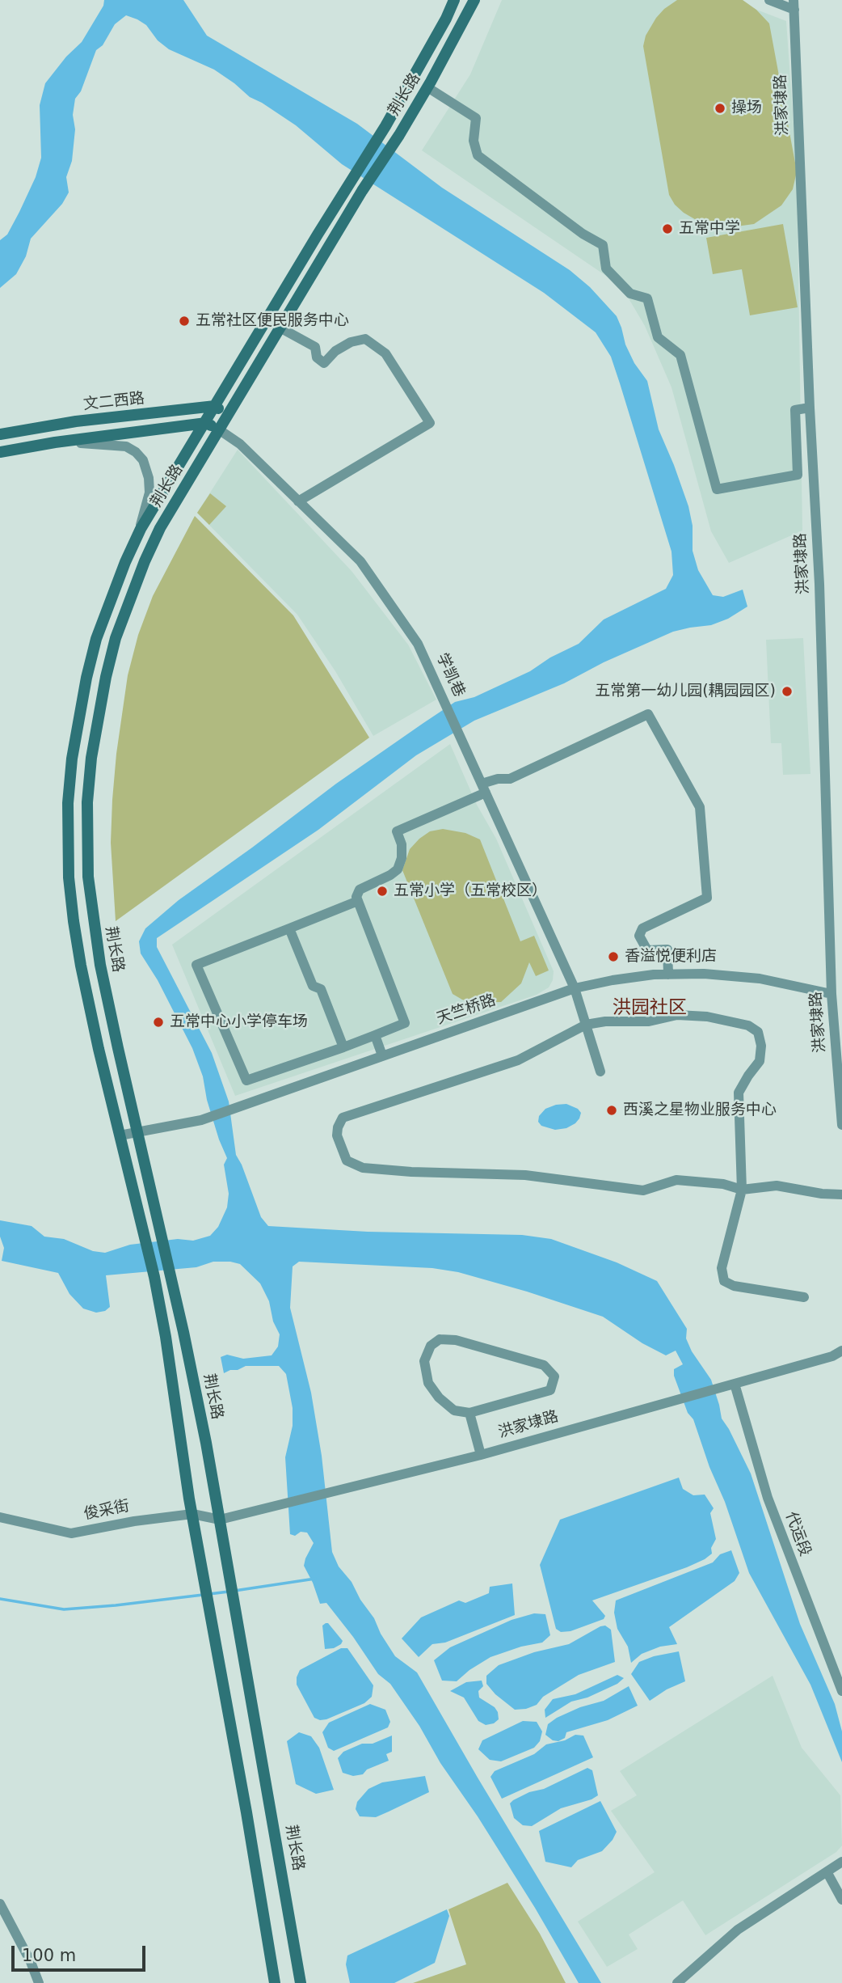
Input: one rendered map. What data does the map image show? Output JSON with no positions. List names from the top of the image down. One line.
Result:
{"streets":{"main road":["荆长路","文二西路"],"street":["洪家埭路","学凯巷","天竺桥路","俊采街","代运段"]},"crossings":[["荆长路","洪家埭路"],["荆长路","文二西路"],["荆长路","学凯巷"],["荆长路","天竺桥路"],["荆长路","俊采街"],["洪家埭路","天竺桥路"],["洪家埭路","俊采街"],["洪家埭路","代运段"],["学凯巷","天竺桥路"]],"districts":["洪园社区"],"places":["操场","五常中学","五常社区便民服务中心","五常第一幼儿园(耦园园区)","五常小学（五常校区）","香溢悦便利店","五常中心小学停车场","西溪之星物业服务中心"],"scale_bar":"100 m"}
